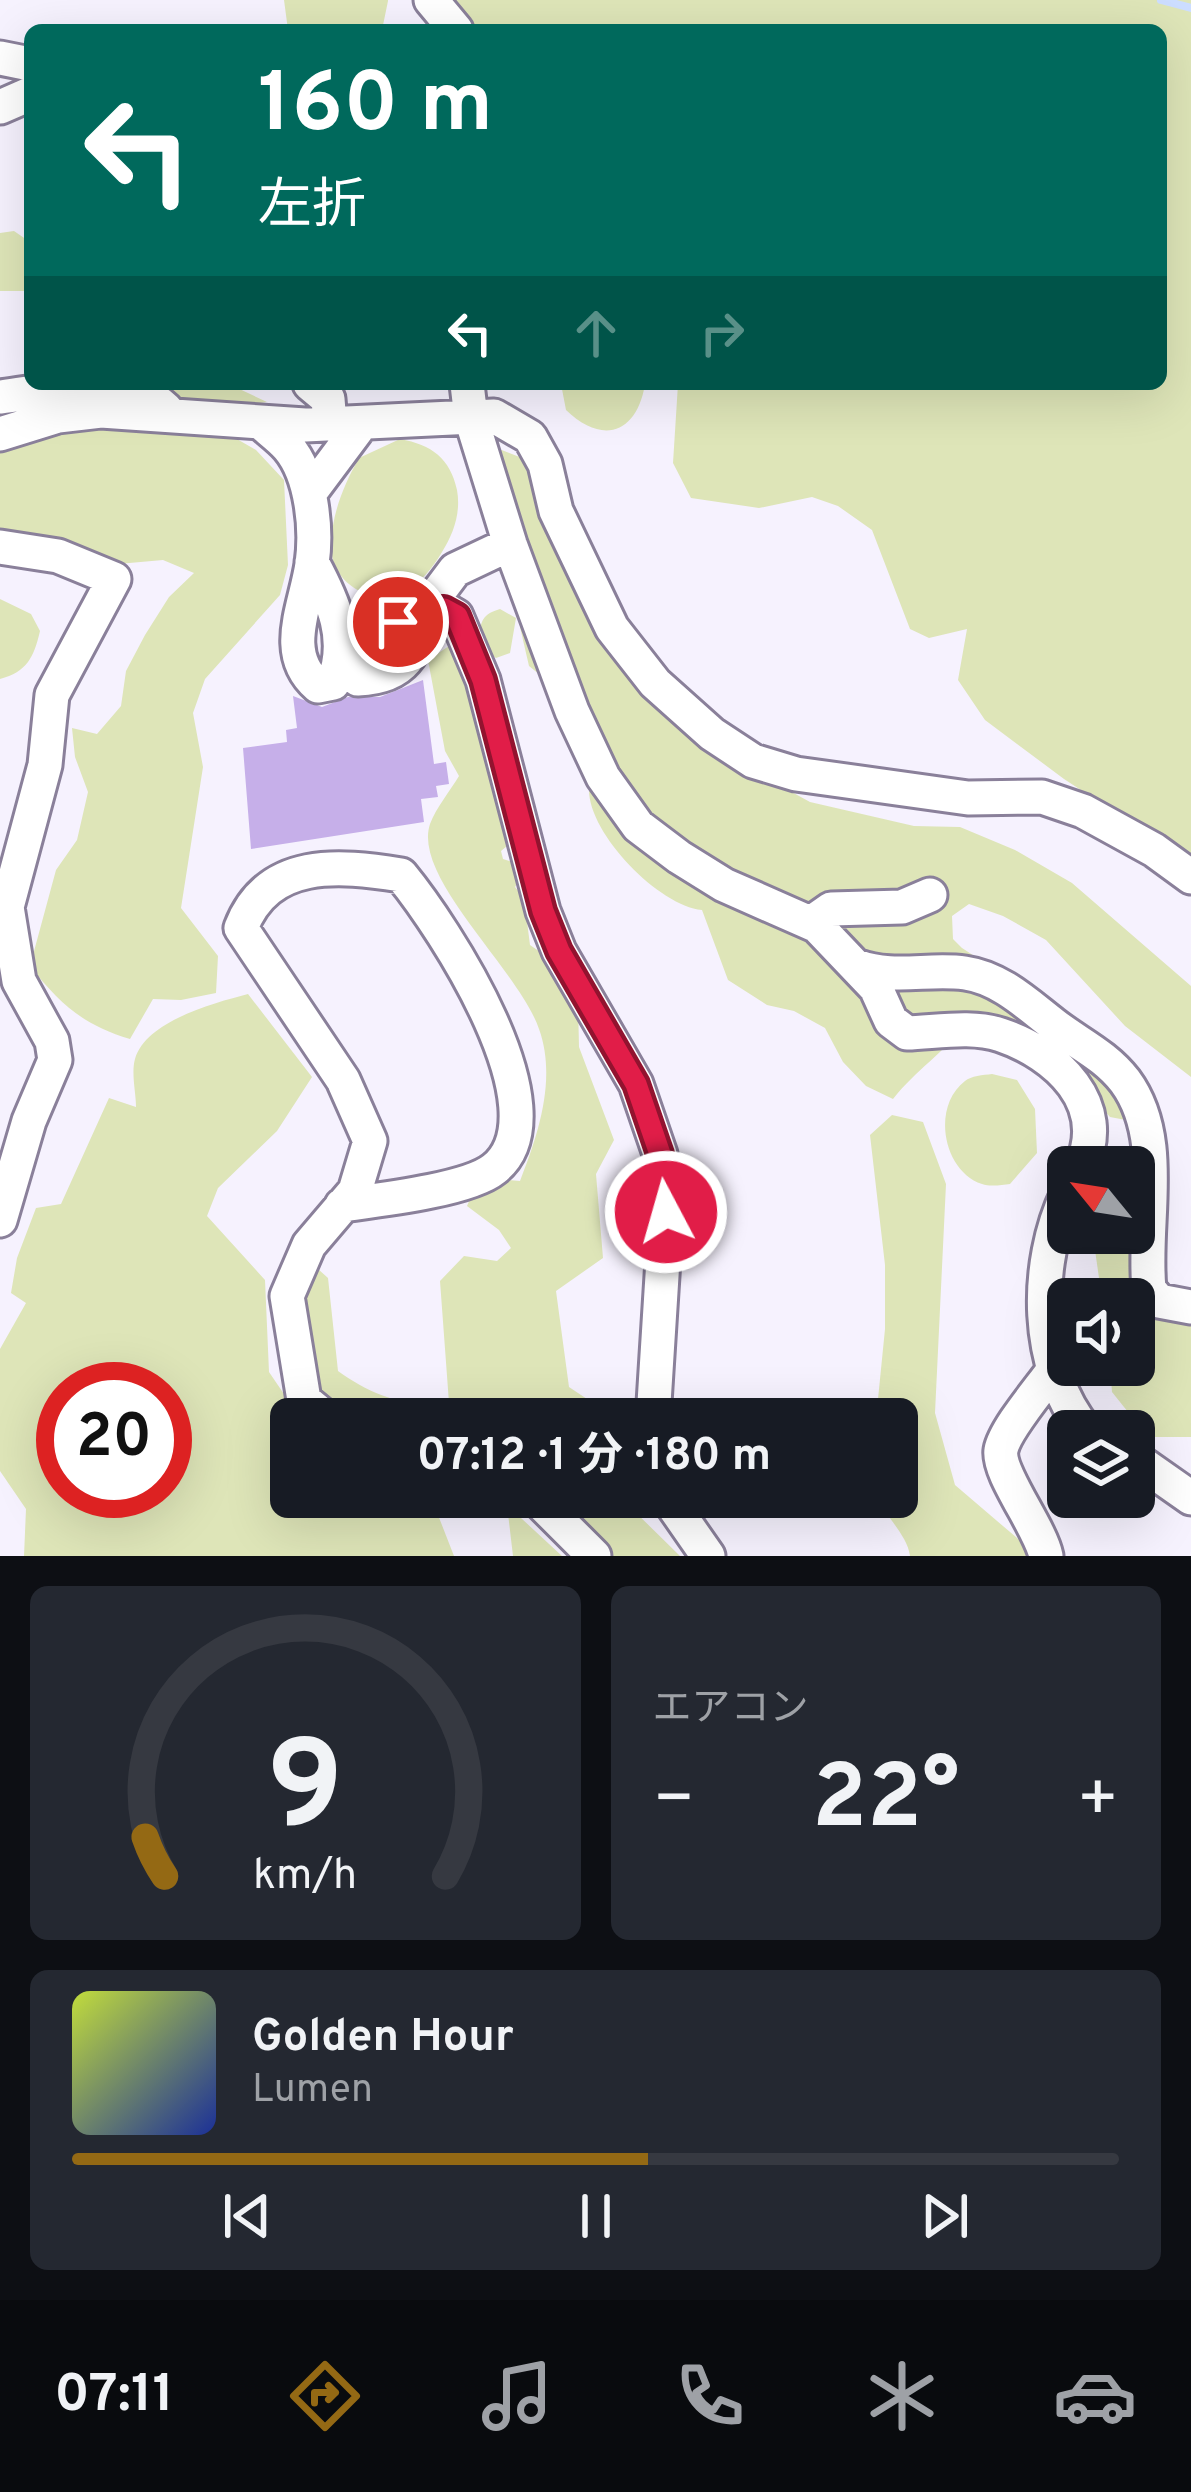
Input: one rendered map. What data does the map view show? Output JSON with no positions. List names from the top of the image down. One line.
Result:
{"north":"top left","page":{"turn":["160 m","左折"],"limit":"20","trip":"07:12 · 1 分 · 180 m","tile":"エアコン","heat":["−","22°","+"],"song":["Golden Hour","Lumen"],"tabs":"07:11","gauge":["9","km/h"]}}
